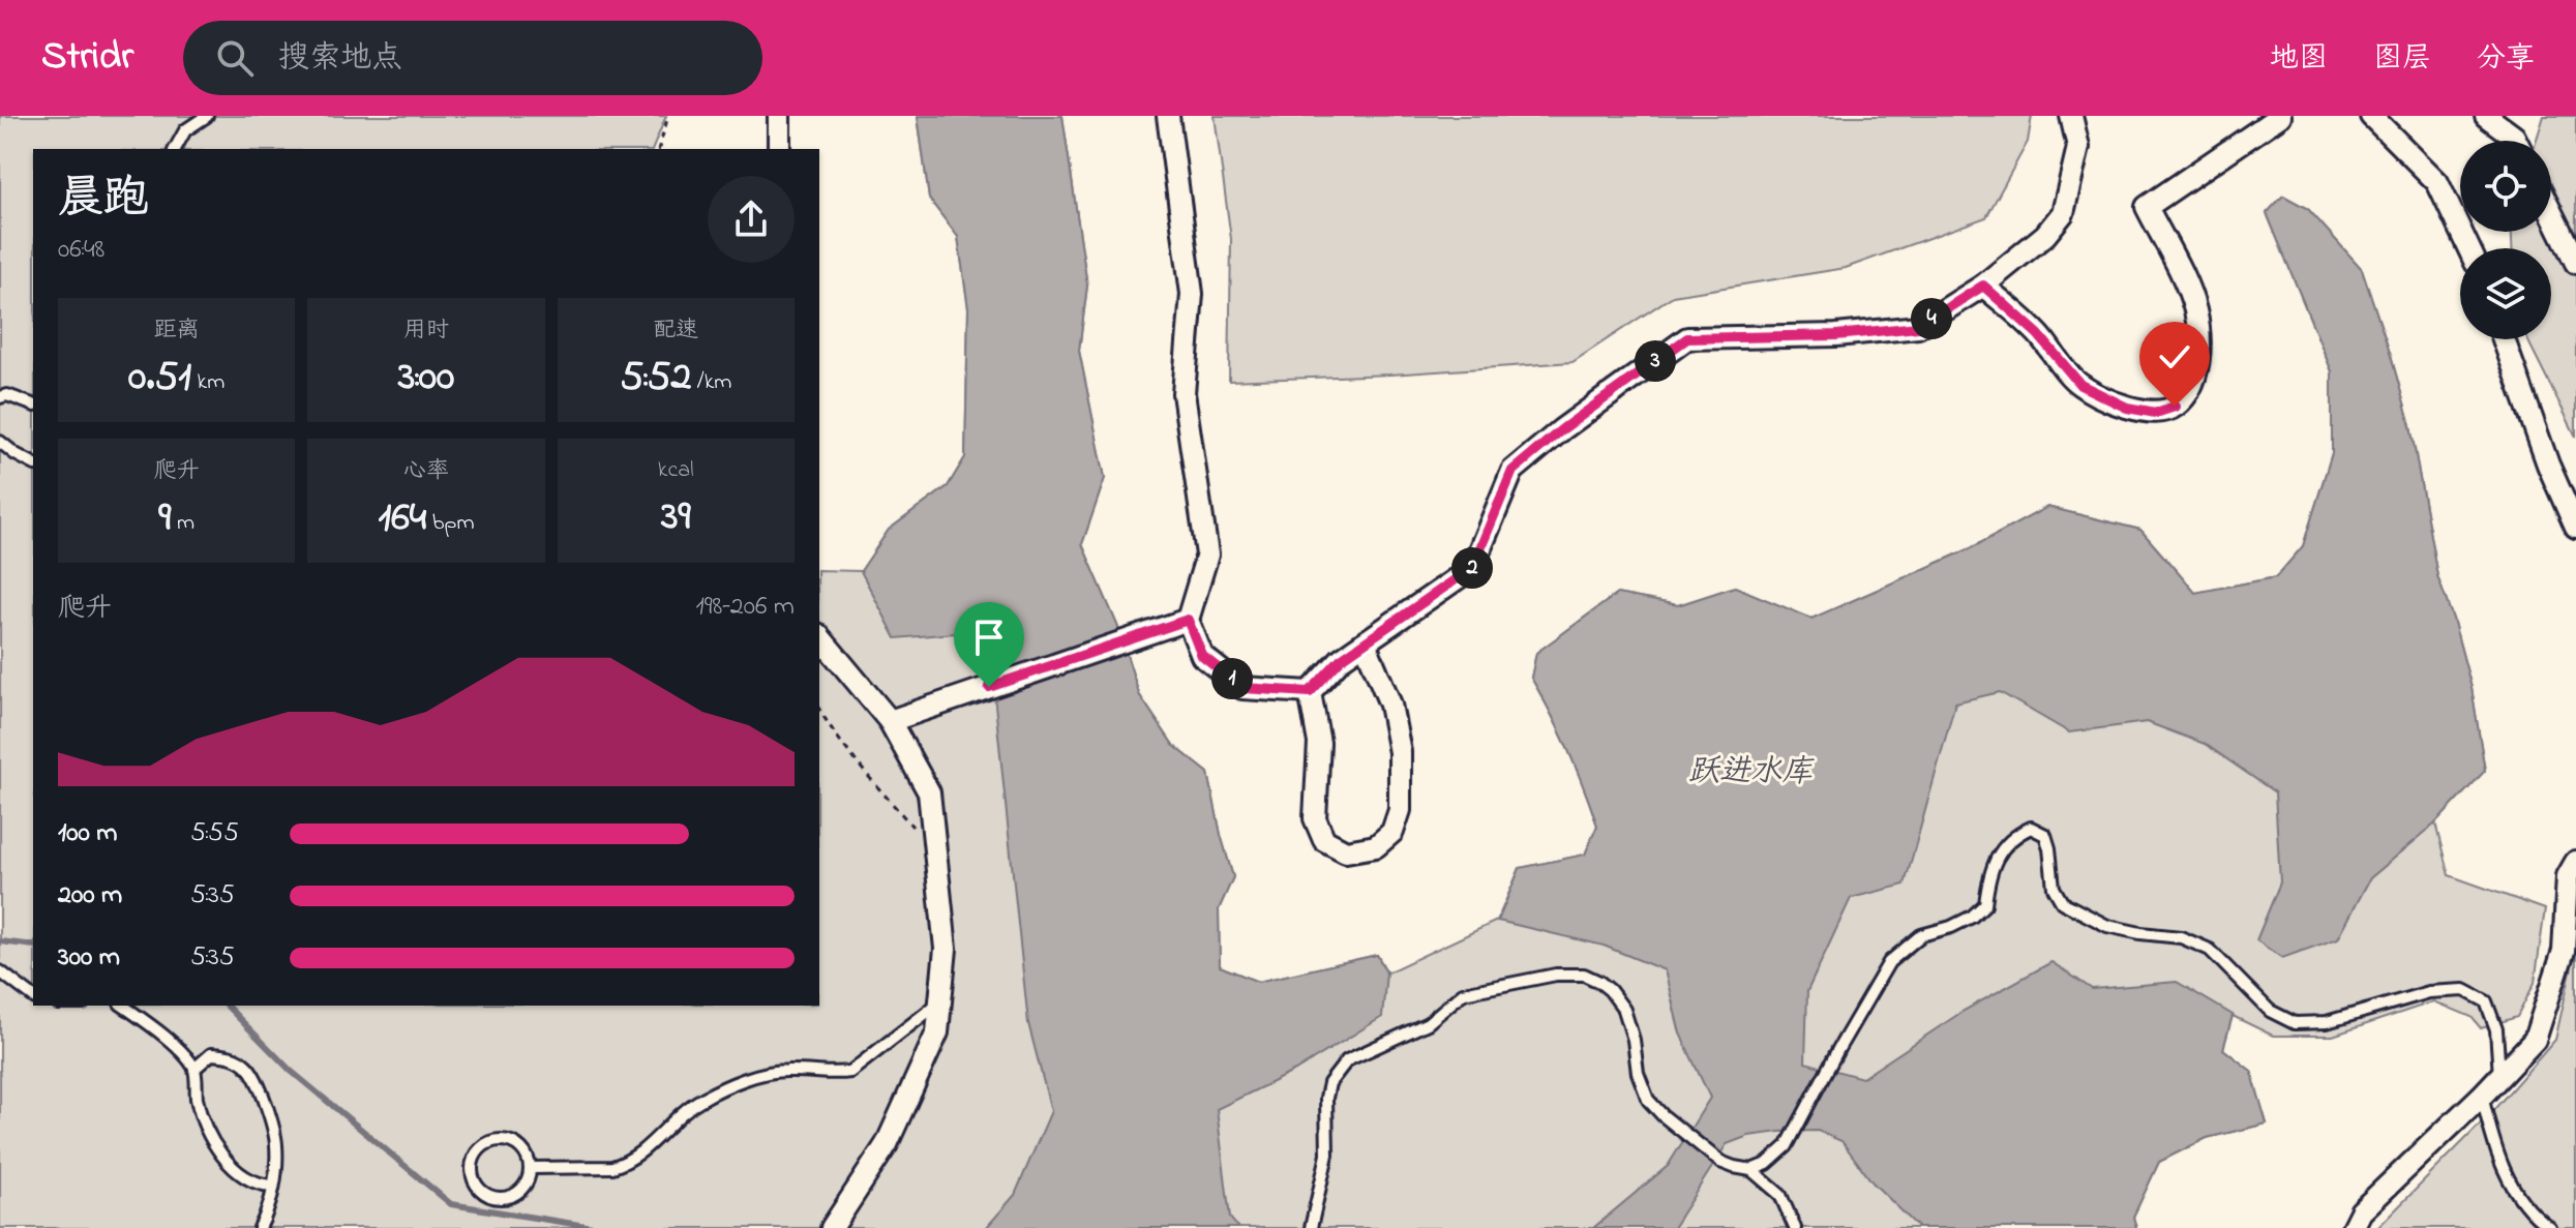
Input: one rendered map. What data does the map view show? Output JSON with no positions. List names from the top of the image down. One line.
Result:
{"water":["跃进水库"],"page":{"header":"Stridr","search":"搜索地点","nav":["地图","图层","分享"],"heading":["晨跑","06:48"],"stats":[["距离","0.51 km"],["用时","3:00"],["配速","5:52 /km"],["爬升","9 m"],["心率","164 bpm"],["kcal","39"]],"pins":["4","3","2","1"],"chart":["爬升","198–206 m"],"list":[{"name":"100 m","note":"5:55"},{"name":"200 m","note":"5:35"},{"name":"300 m","note":"5:35"}]}}
